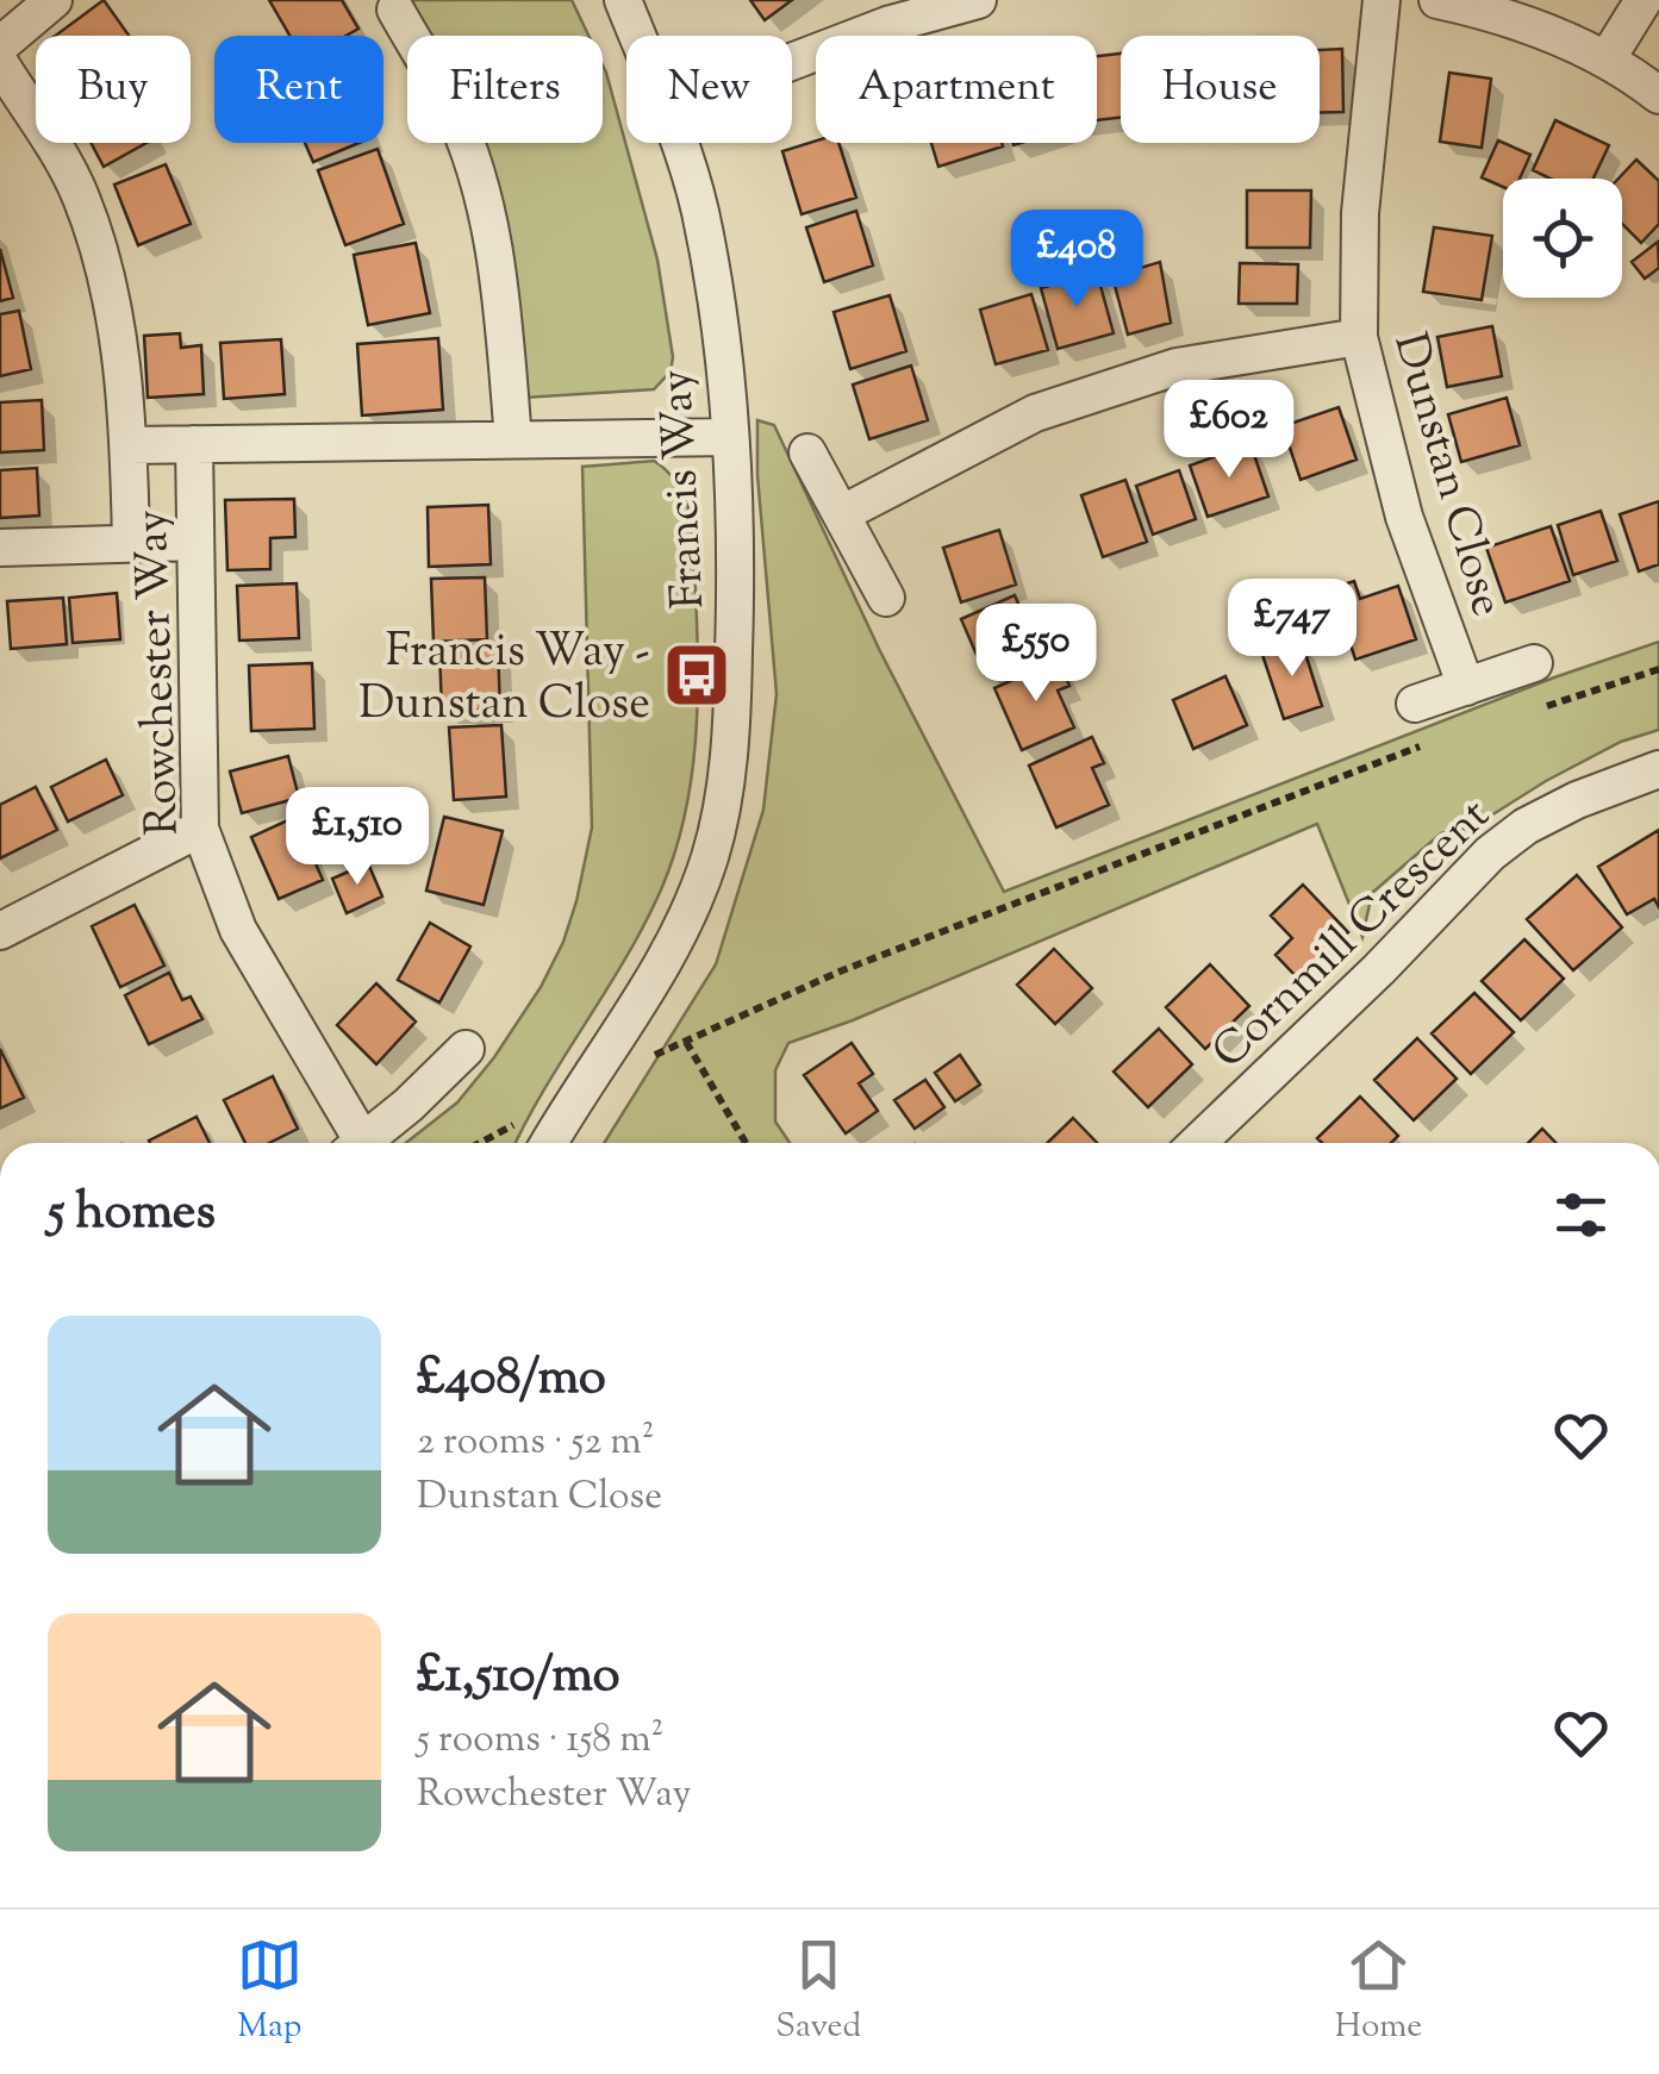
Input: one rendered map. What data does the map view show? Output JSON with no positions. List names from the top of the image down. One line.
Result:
{"streets":{"street":["Dunstan Close","Francis Way","Rowchester Way","Cornmill Crescent"]},"crossings":[["Francis Way","Rowchester Way"]],"places":{"bus stop":["Francis Way - Dunstan Close"]},"page":{"chip":["Buy","Rent","Filters","New","Apartment","House"],"price":["£408","£602","£747","£550","£1,510"],"heading":"5 homes","list":[{"name":"£408/mo","note":"2 rooms · 52 m² · Dunstan Close"},{"name":"£1,510/mo","note":"5 rooms · 158 m² · Rowchester Way"}],"tabs":["Map","Saved","Home"]}}
